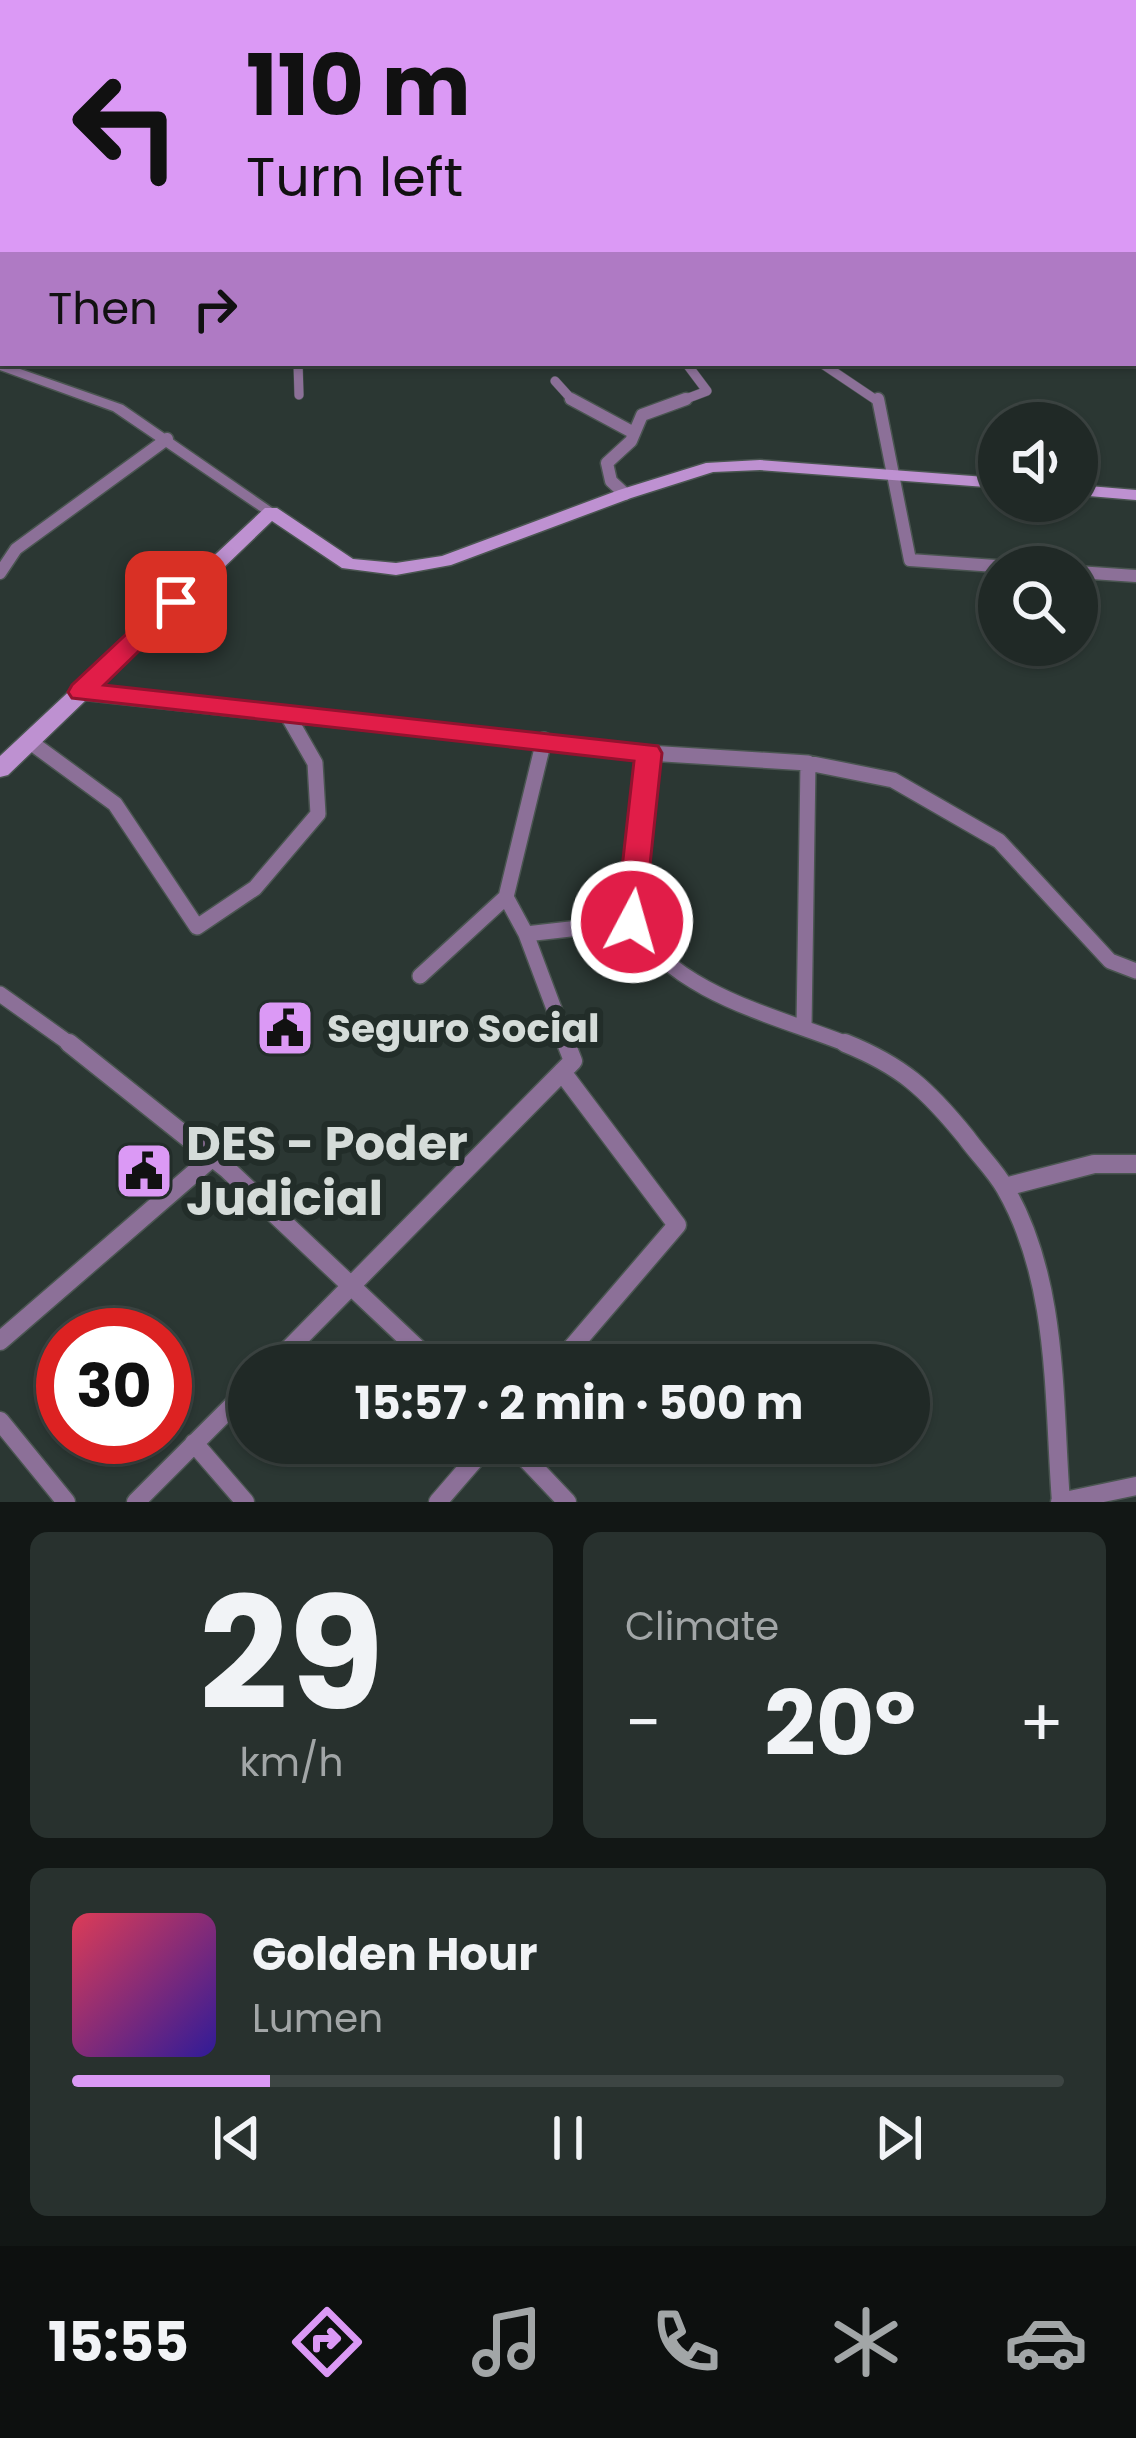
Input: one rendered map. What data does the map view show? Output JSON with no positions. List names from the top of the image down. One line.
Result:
{"places":{"public building":["Seguro Social","DES - Poder Judicial"]},"page":{"turn":["110 m","Turn left"],"then":"Then","limit":"30","trip":"15:57 · 2 min · 500 m","tile":[["29","km/h"],"Climate"],"heat":["−","20°","+"],"song":["Golden Hour","Lumen"],"tabs":"15:55"}}
